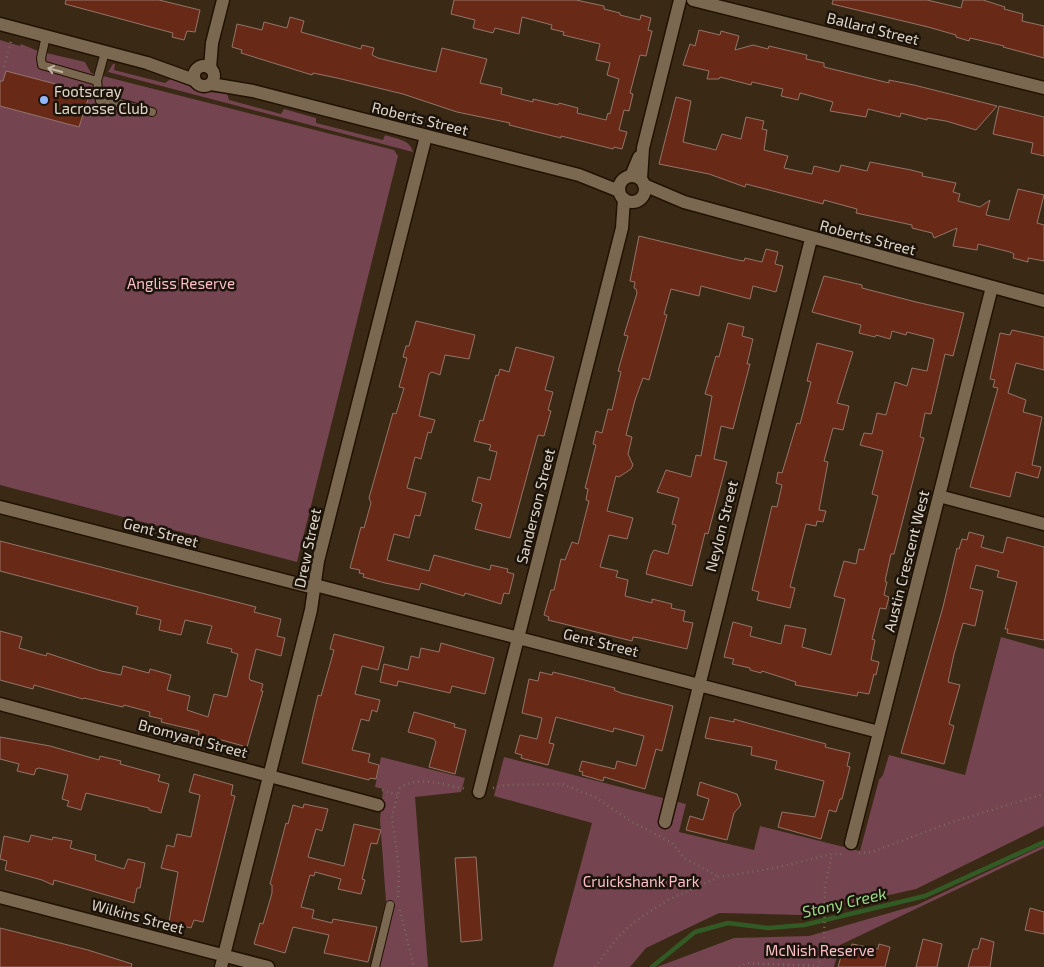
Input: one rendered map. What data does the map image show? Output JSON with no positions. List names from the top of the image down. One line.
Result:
{"streets":{"street":["Ballard Street","Roberts Street","Sanderson Street","Neylon Street","Gent Street","Drew Street","Austin Crescent West","Bromyard Street","Wilkins Street"]},"crossings":[["Roberts Street","Sanderson Street"],["Roberts Street","Neylon Street"],["Roberts Street","Drew Street"],["Roberts Street","Austin Crescent West"],["Sanderson Street","Gent Street"],["Neylon Street","Gent Street"],["Gent Street","Drew Street"],["Gent Street","Austin Crescent West"],["Drew Street","Bromyard Street"],["Drew Street","Wilkins Street"]],"water":["Stony Creek"],"parks":["Angliss Reserve","Cruickshank Park","McNish Reserve"],"places":["Footscray Lacrosse Club"]}
